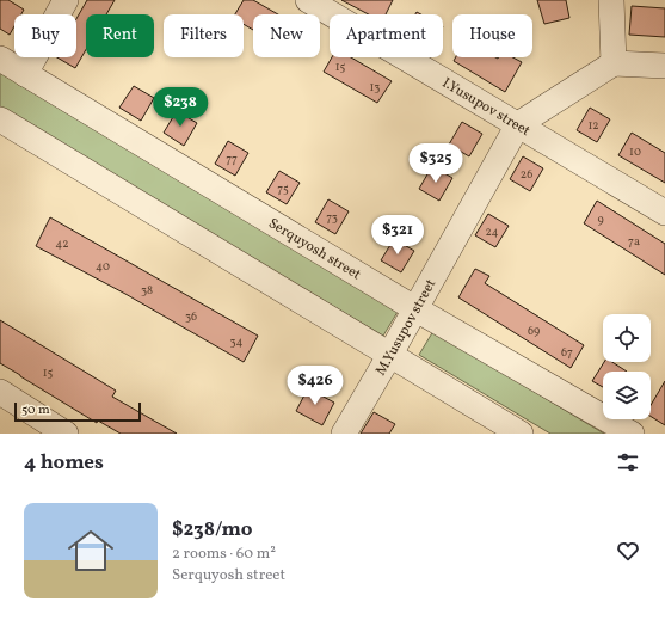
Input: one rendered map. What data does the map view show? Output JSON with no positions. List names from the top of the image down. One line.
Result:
{"streets":{"street":["I.Yusupov street","Serquyosh street","M.Yusupov street"]},"crossings":[["I.Yusupov street","M.Yusupov street"],["Serquyosh street","M.Yusupov street"]],"house_numbers":["15","13","12","10","77","26","75","73","9","24","7a","42","40","38","36","69","34","67","15"],"scale_bar":"50 m","page":{"chip":["Buy","Rent","Filters","New","Apartment","House"],"price":["$238","$325","$321","$426"],"scale":"50 m","heading":"4 homes","list":[{"name":"$238/mo","note":"2 rooms · 60 m² · Serquyosh street"}]}}
